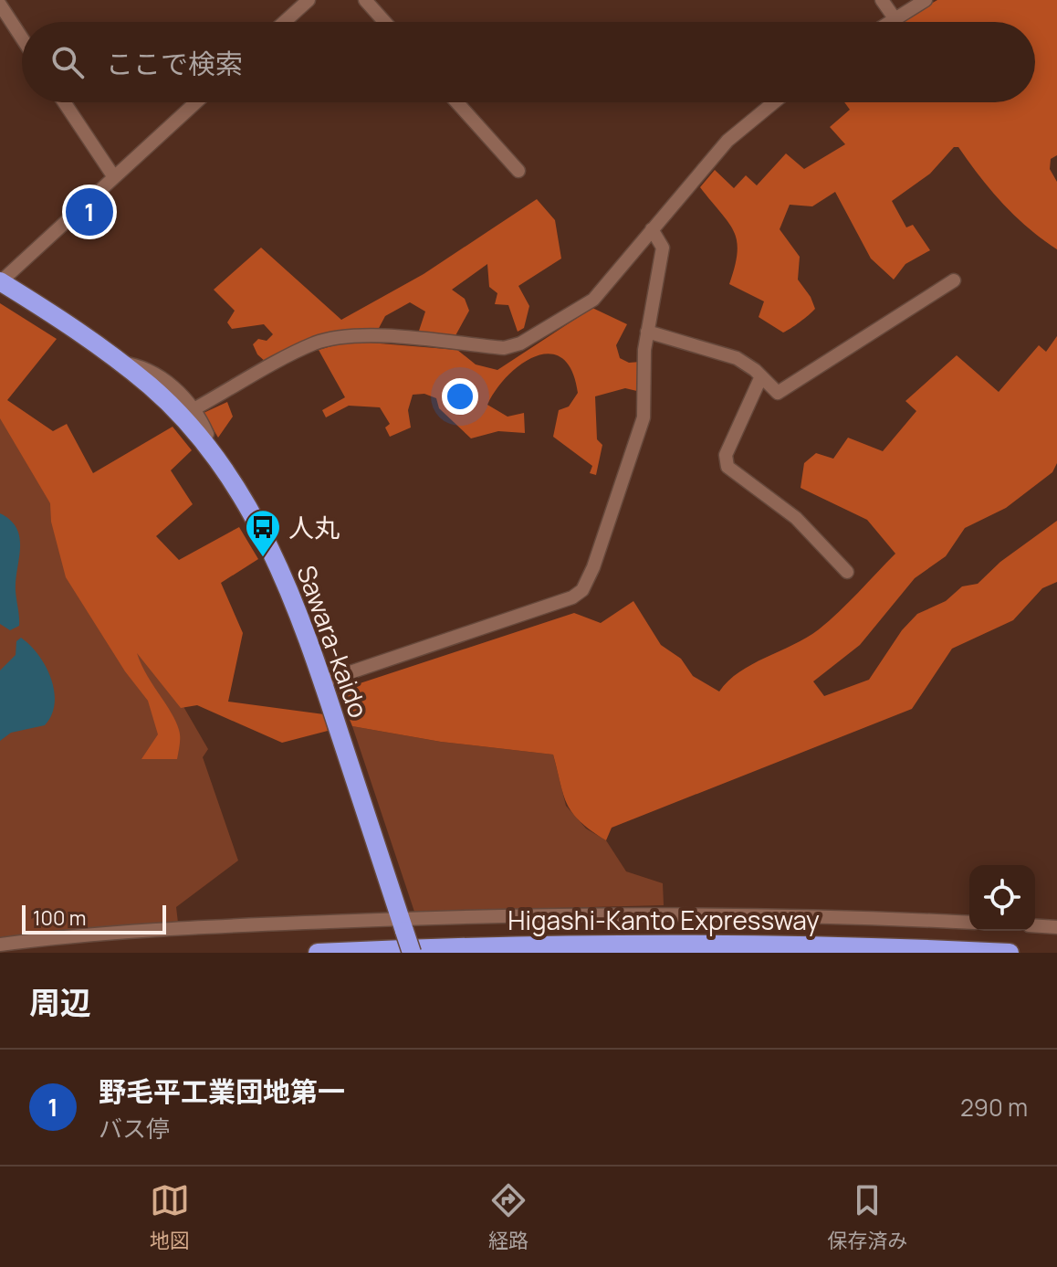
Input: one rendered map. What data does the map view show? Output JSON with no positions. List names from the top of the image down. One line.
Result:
{"streets":{"highway":["Sawara-kaido","Higashi-Kanto Expressway"]},"places":{"bus stop":["人丸"]},"scale_bar":"100 m","page":{"search":"ここで検索","pins":"1","scale":"100 m","heading":"周辺","list":[{"mark":"1","name":"野毛平工業団地第一","note":"バス停","value":"290 m"}],"nav":["地図","経路","保存済み"]}}
